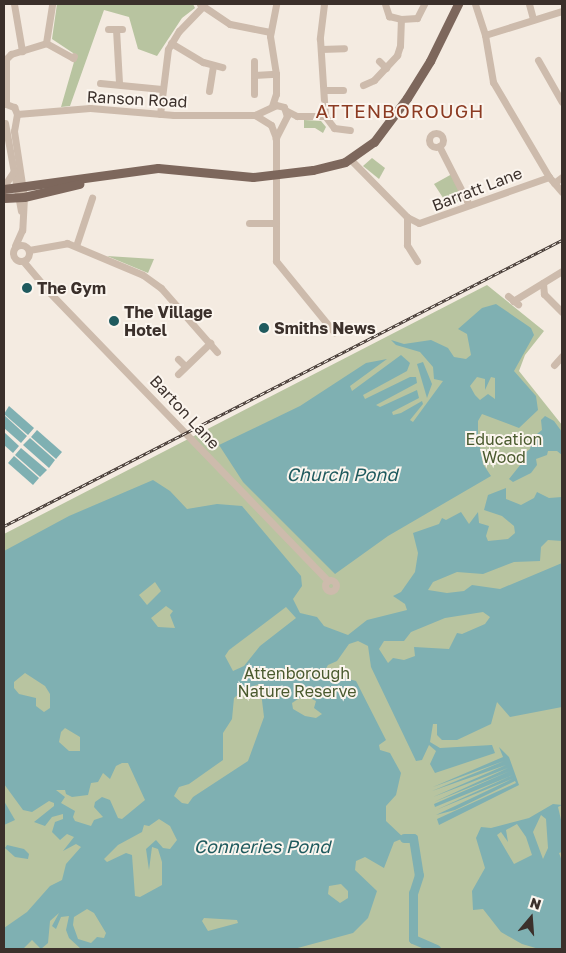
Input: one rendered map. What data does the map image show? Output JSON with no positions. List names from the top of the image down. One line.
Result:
{"streets":{"street":["Ranson Road","Barratt Lane","Barton Lane"]},"districts":["ATTENBOROUGH"],"water":["Church Pond","Conneries Pond"],"parks":["Education Wood","Attenborough Nature Reserve"],"places":["The Gym","The Village Hotel","Smiths News"],"north":"top"}
